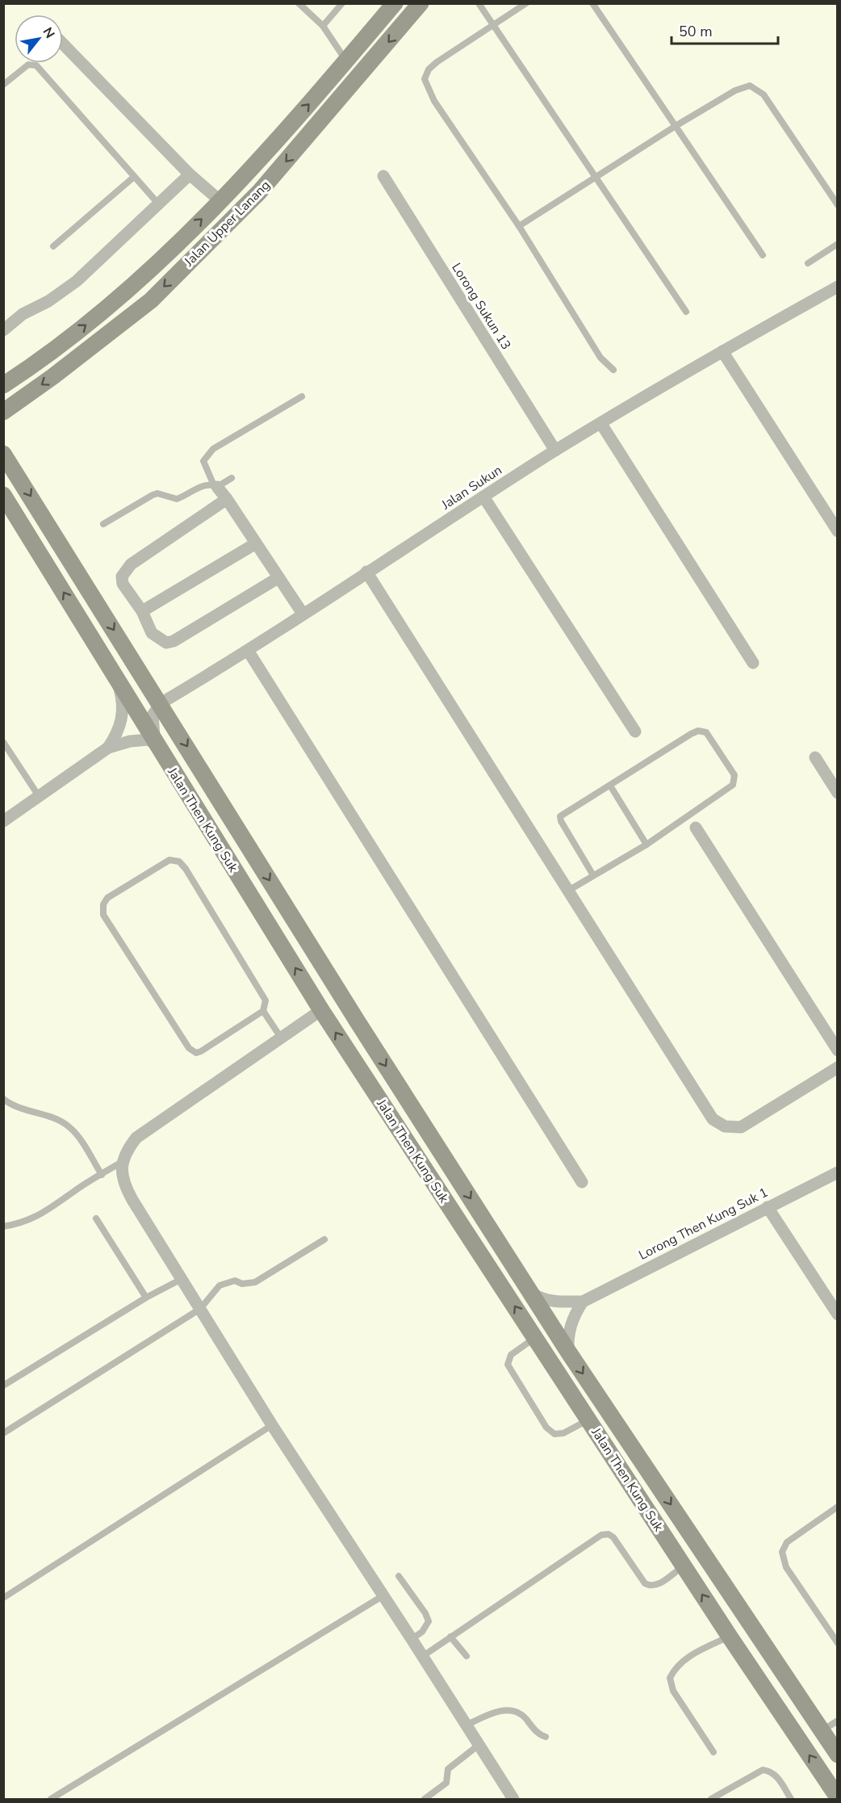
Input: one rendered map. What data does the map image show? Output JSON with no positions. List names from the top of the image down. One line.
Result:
{"streets":{"street":["Jalan Upper Lanang","Lorong Sukun 13","Jalan Sukun","Jalan Then Kung Suk","Lorong Then Kung Suk 1"]},"crossings":[["Lorong Sukun 13","Jalan Sukun"],["Jalan Sukun","Jalan Then Kung Suk"]],"scale_bar":"50 m","north":"top right"}
